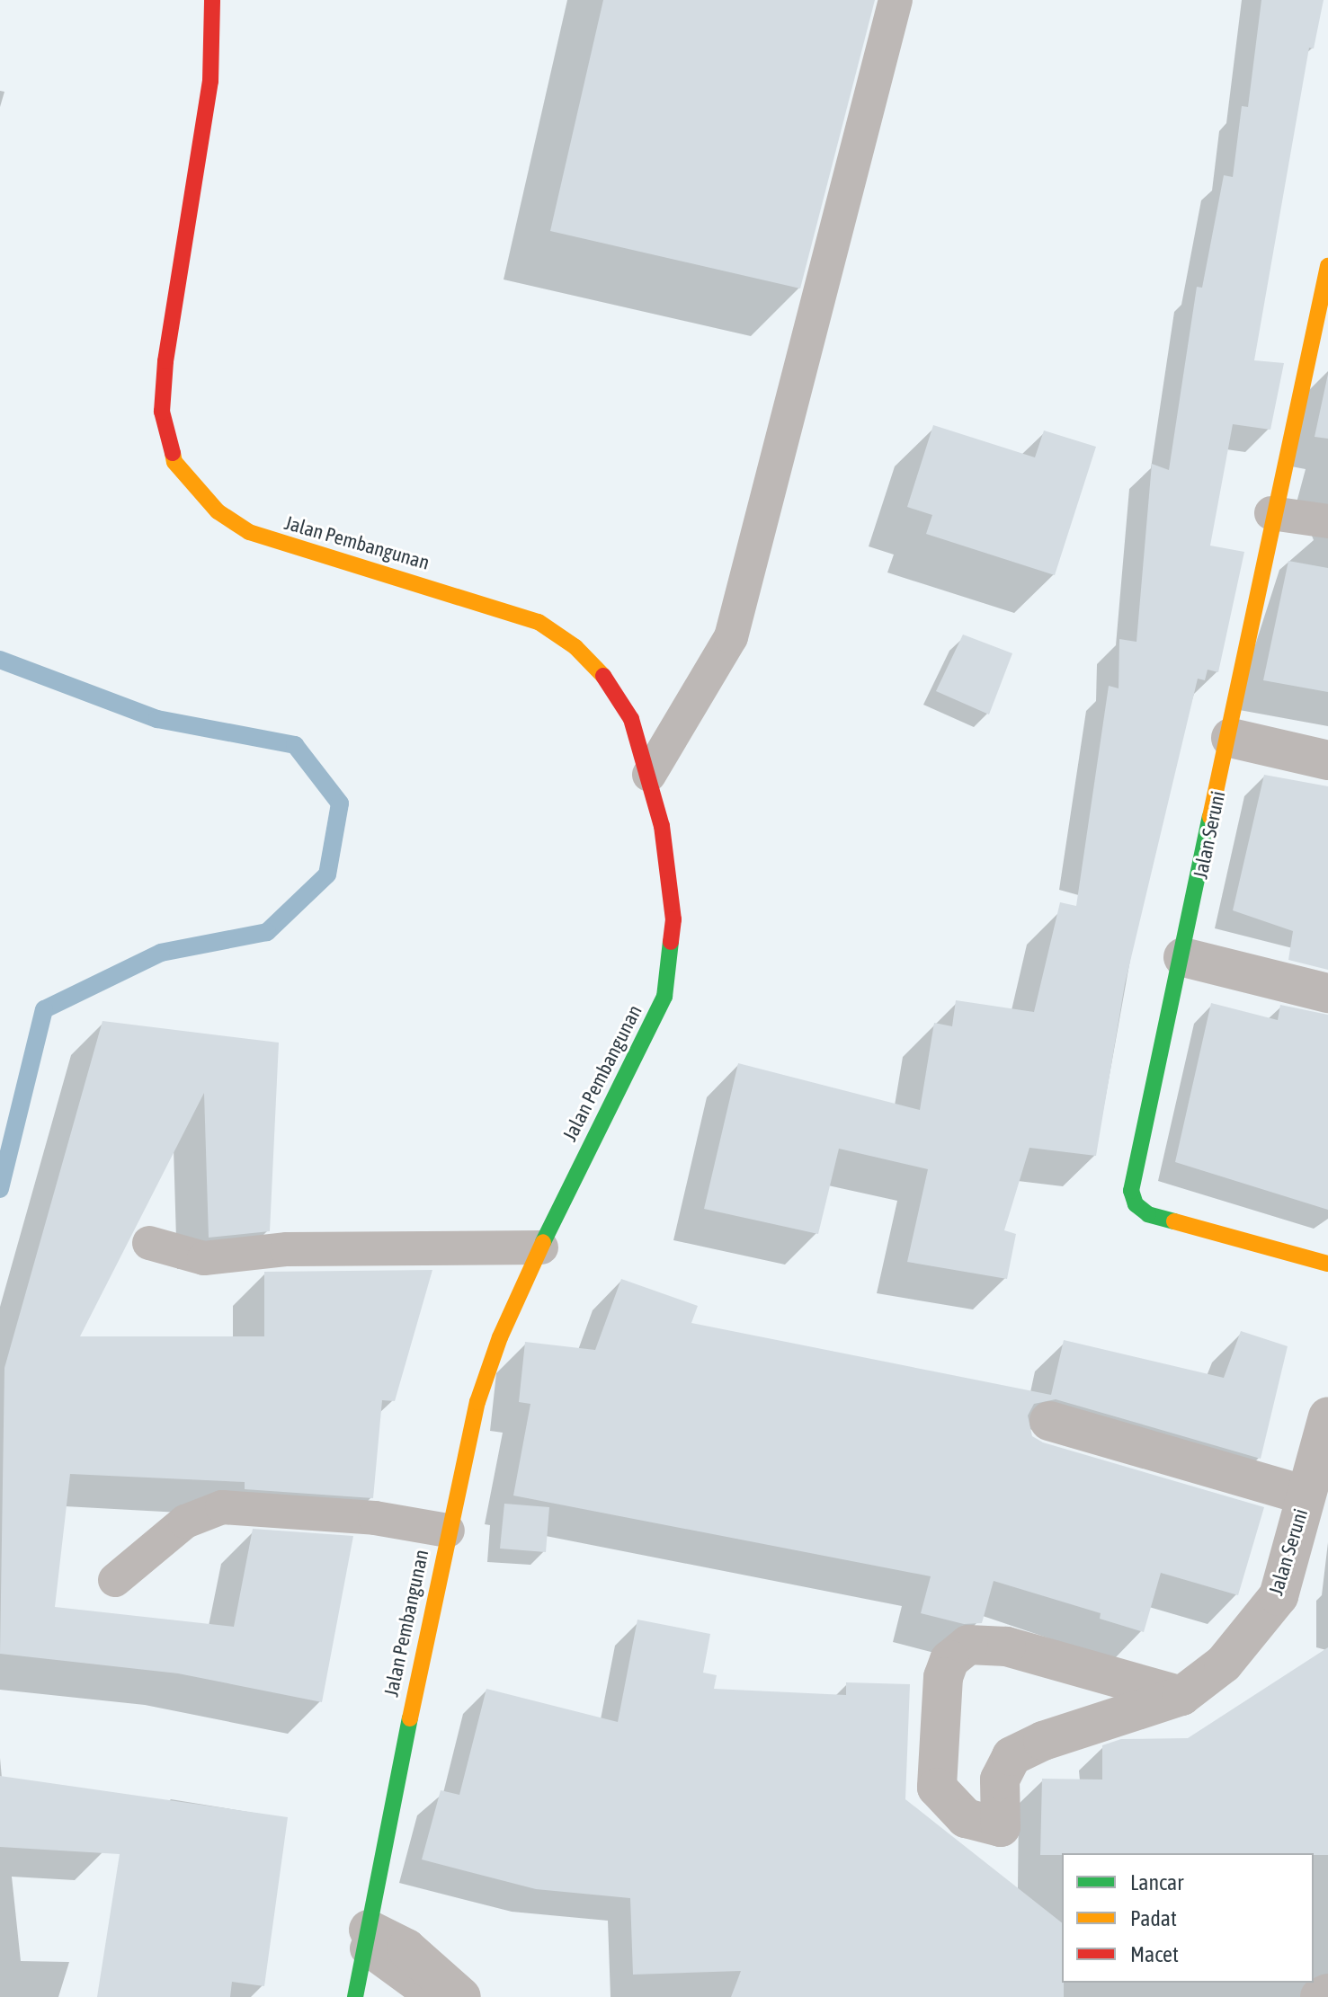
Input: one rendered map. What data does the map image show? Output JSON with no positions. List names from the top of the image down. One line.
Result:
{"streets":{"street":["Jalan Pembangunan","Jalan Seruni"]},"legend":["Lancar","Padat","Macet"]}
